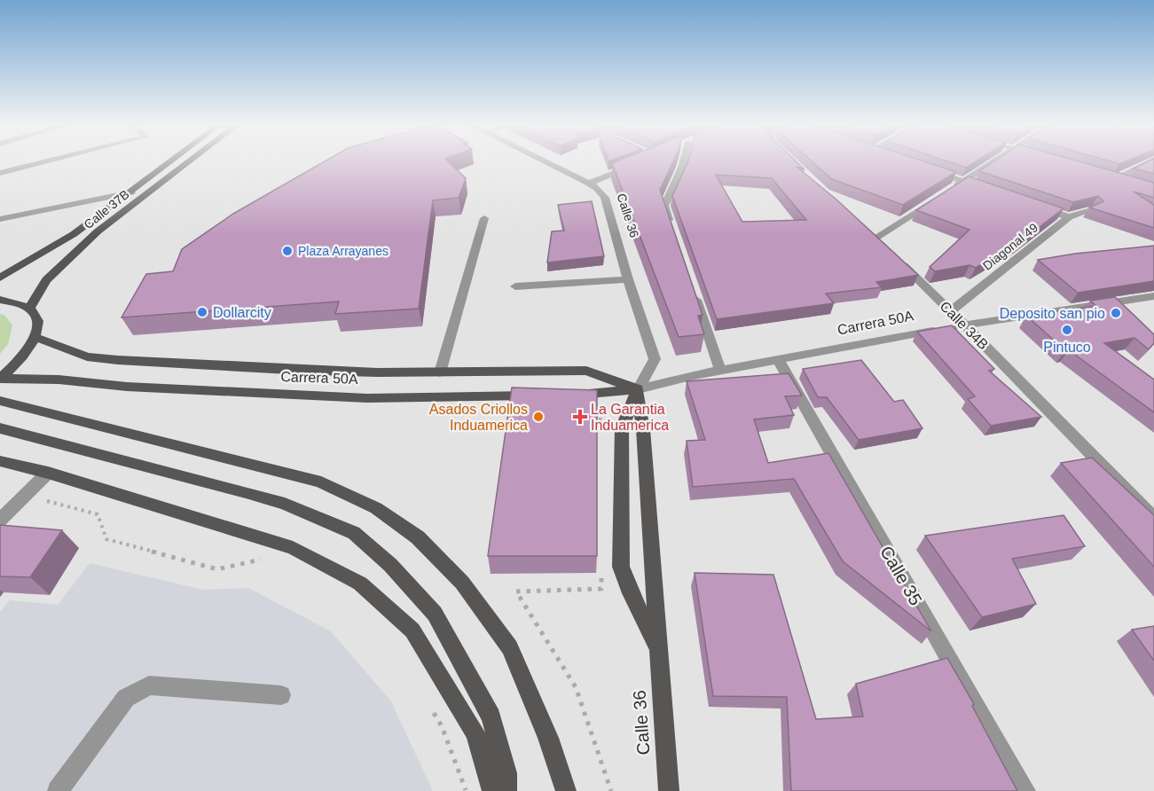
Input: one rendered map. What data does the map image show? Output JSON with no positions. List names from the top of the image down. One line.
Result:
{"streets":{"main road":["Calle 37B","Calle 36","Carrera 50A"],"street":["Diagonal 49","Calle 34B","Calle 35"]},"crossings":[["Calle 36","Carrera 50A"],["Diagonal 49","Calle 34B"],["Carrera 50A","Calle 34B"],["Carrera 50A","Calle 35"]],"places":{"other":["Plaza Arrayanes","Dollarcity","Deposito san pio","Pintuco","Asados Criollos Induamerica"],"health":["La Garantia Induamerica"]}}
